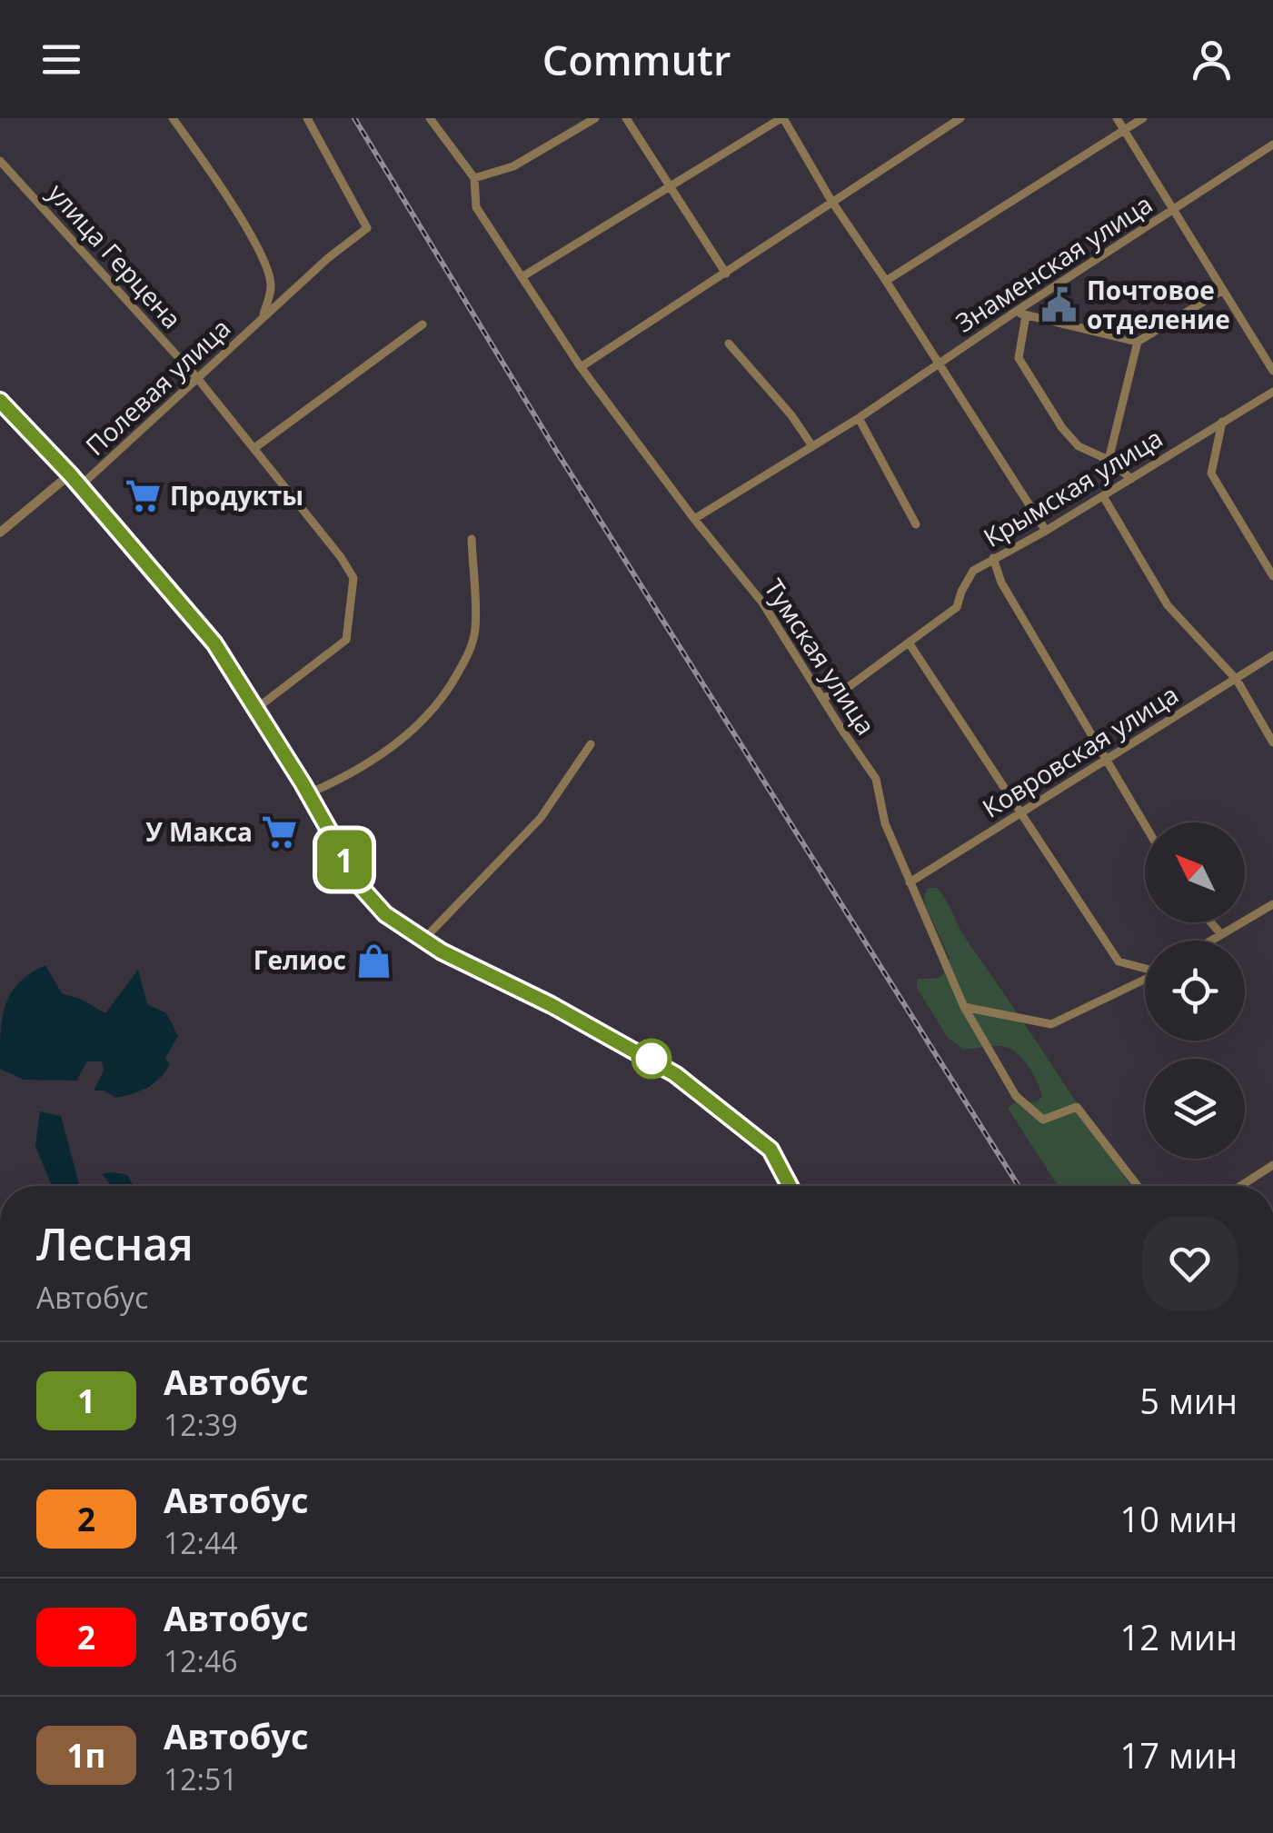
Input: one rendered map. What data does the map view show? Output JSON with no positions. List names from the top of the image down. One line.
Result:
{"streets":{"street":["улица Герцена","Знаменская улица","Полевая улица","Крымская улица","Тумская улица","Ковровская улица"]},"crossings":[["улица Герцена","Полевая улица"],["Знаменская улица","Тумская улица"],["Крымская улица","Тумская улица"],["Тумская улица","Ковровская улица"]],"places":{"public building":["Почтовое отделение"],"supermarket":["Продукты","У Макса"],"shop":["Гелиос"]},"lines":["bus line 1"],"north":"top left","page":{"header":"Commutr","on_map":"1","heading":["Лесная","Автобус"],"list":[{"mark":"1","name":"Автобус","note":"12:39","value":"5 мин"},{"mark":"2","name":"Автобус","note":"12:44","value":"10 мин"},{"mark":"2","name":"Автобус","note":"12:46","value":"12 мин"},{"mark":"1п","name":"Автобус","note":"12:51","value":"17 мин"}]}}
